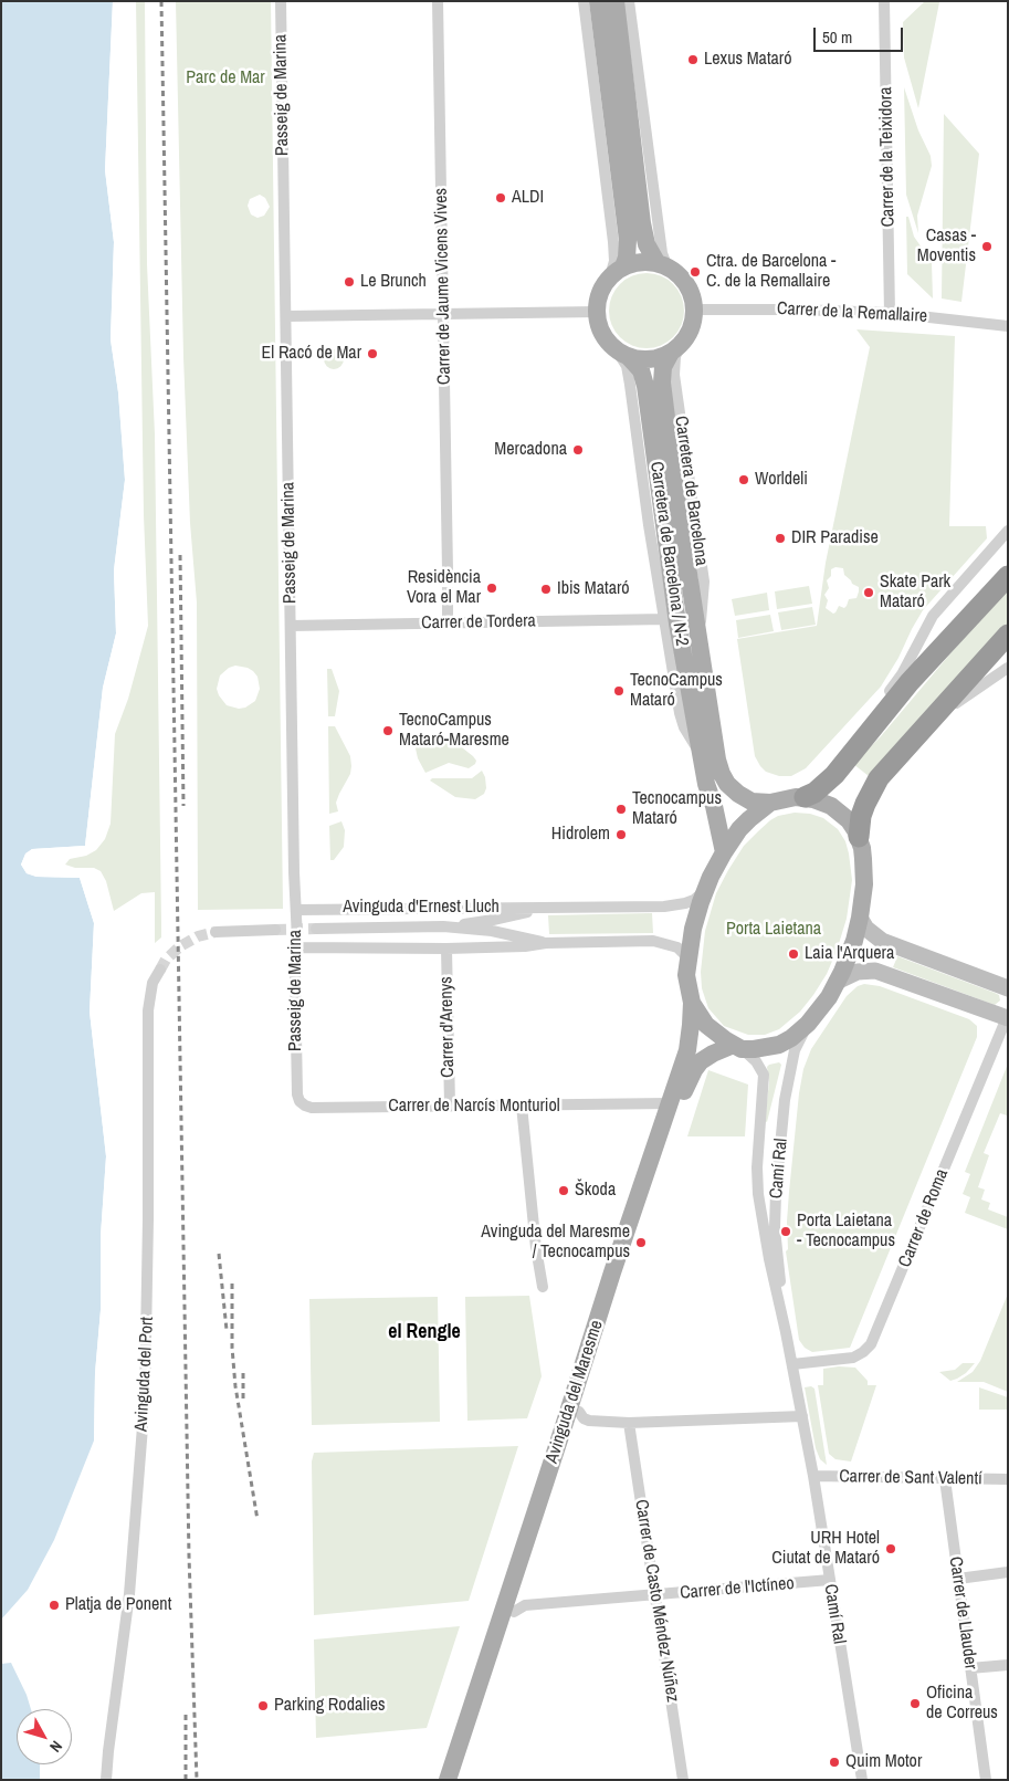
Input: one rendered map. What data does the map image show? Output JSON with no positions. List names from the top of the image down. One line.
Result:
{"streets":{"main road":["Carretera de Barcelona / N-2","Avinguda del Maresme"],"street":["Passeig de Marina","Carrer de la Teixidora","Carrer de Jaume Vicens Vives","Carrer de la Remallaire","Carrer de Tordera","Avinguda d'Ernest Lluch","Carrer d'Arenys","Carrer de Narcís Monturiol","Camí Ral","Carrer de Roma","Avinguda del Port","Carrer de Sant Valentí","Carrer de l'Ictíneo","Carrer de Casto Méndez Núñez","Carrer de Llauder"]},"crossings":[["Passeig de Marina","Carrer de Tordera"],["Passeig de Marina","Avinguda d'Ernest Lluch"],["Passeig de Marina","Carrer de Narcís Monturiol"],["Carrer de la Teixidora","Carrer de la Remallaire"],["Carrer de la Remallaire","Carretera de Barcelona / N-2"],["Avinguda d'Ernest Lluch","Carrer d'Arenys"],["Carrer d'Arenys","Carrer de Narcís Monturiol"],["Carrer de Narcís Monturiol","Avinguda del Maresme"],["Camí Ral","Carrer de Roma"],["Camí Ral","Avinguda del Maresme"],["Camí Ral","Carrer de Sant Valentí"],["Camí Ral","Carrer de l'Ictíneo"],["Avinguda del Maresme","Carrer de l'Ictíneo"],["Carrer de Sant Valentí","Carrer de Llauder"],["Carrer de l'Ictíneo","Carrer de Casto Méndez Núñez"]],"districts":["el Rengle"],"parks":["Parc de Mar","Porta Laietana"],"places":["Lexus Mataró","ALDI","Casas - Moventis","Ctra. de Barcelona - C. de la Remallaire","Le Brunch","El Racó de Mar","Mercadona","Worldeli","DIR Paradise","Residència Vora el Mar","Ibis Mataró","Skate Park Mataró","TecnoCampus Mataró","TecnoCampus Mataró-Maresme","Tecnocampus Mataró","Hidrolem","Laia l'Arquera","Škoda","Porta Laietana - Tecnocampus","Avinguda del Maresme / Tecnocampus","URH Hotel Ciutat de Mataró","Platja de Ponent","Oficina de Correus","Parking Rodalies","Quim Motor"],"scale_bar":"50 m","north":"bottom right"}
